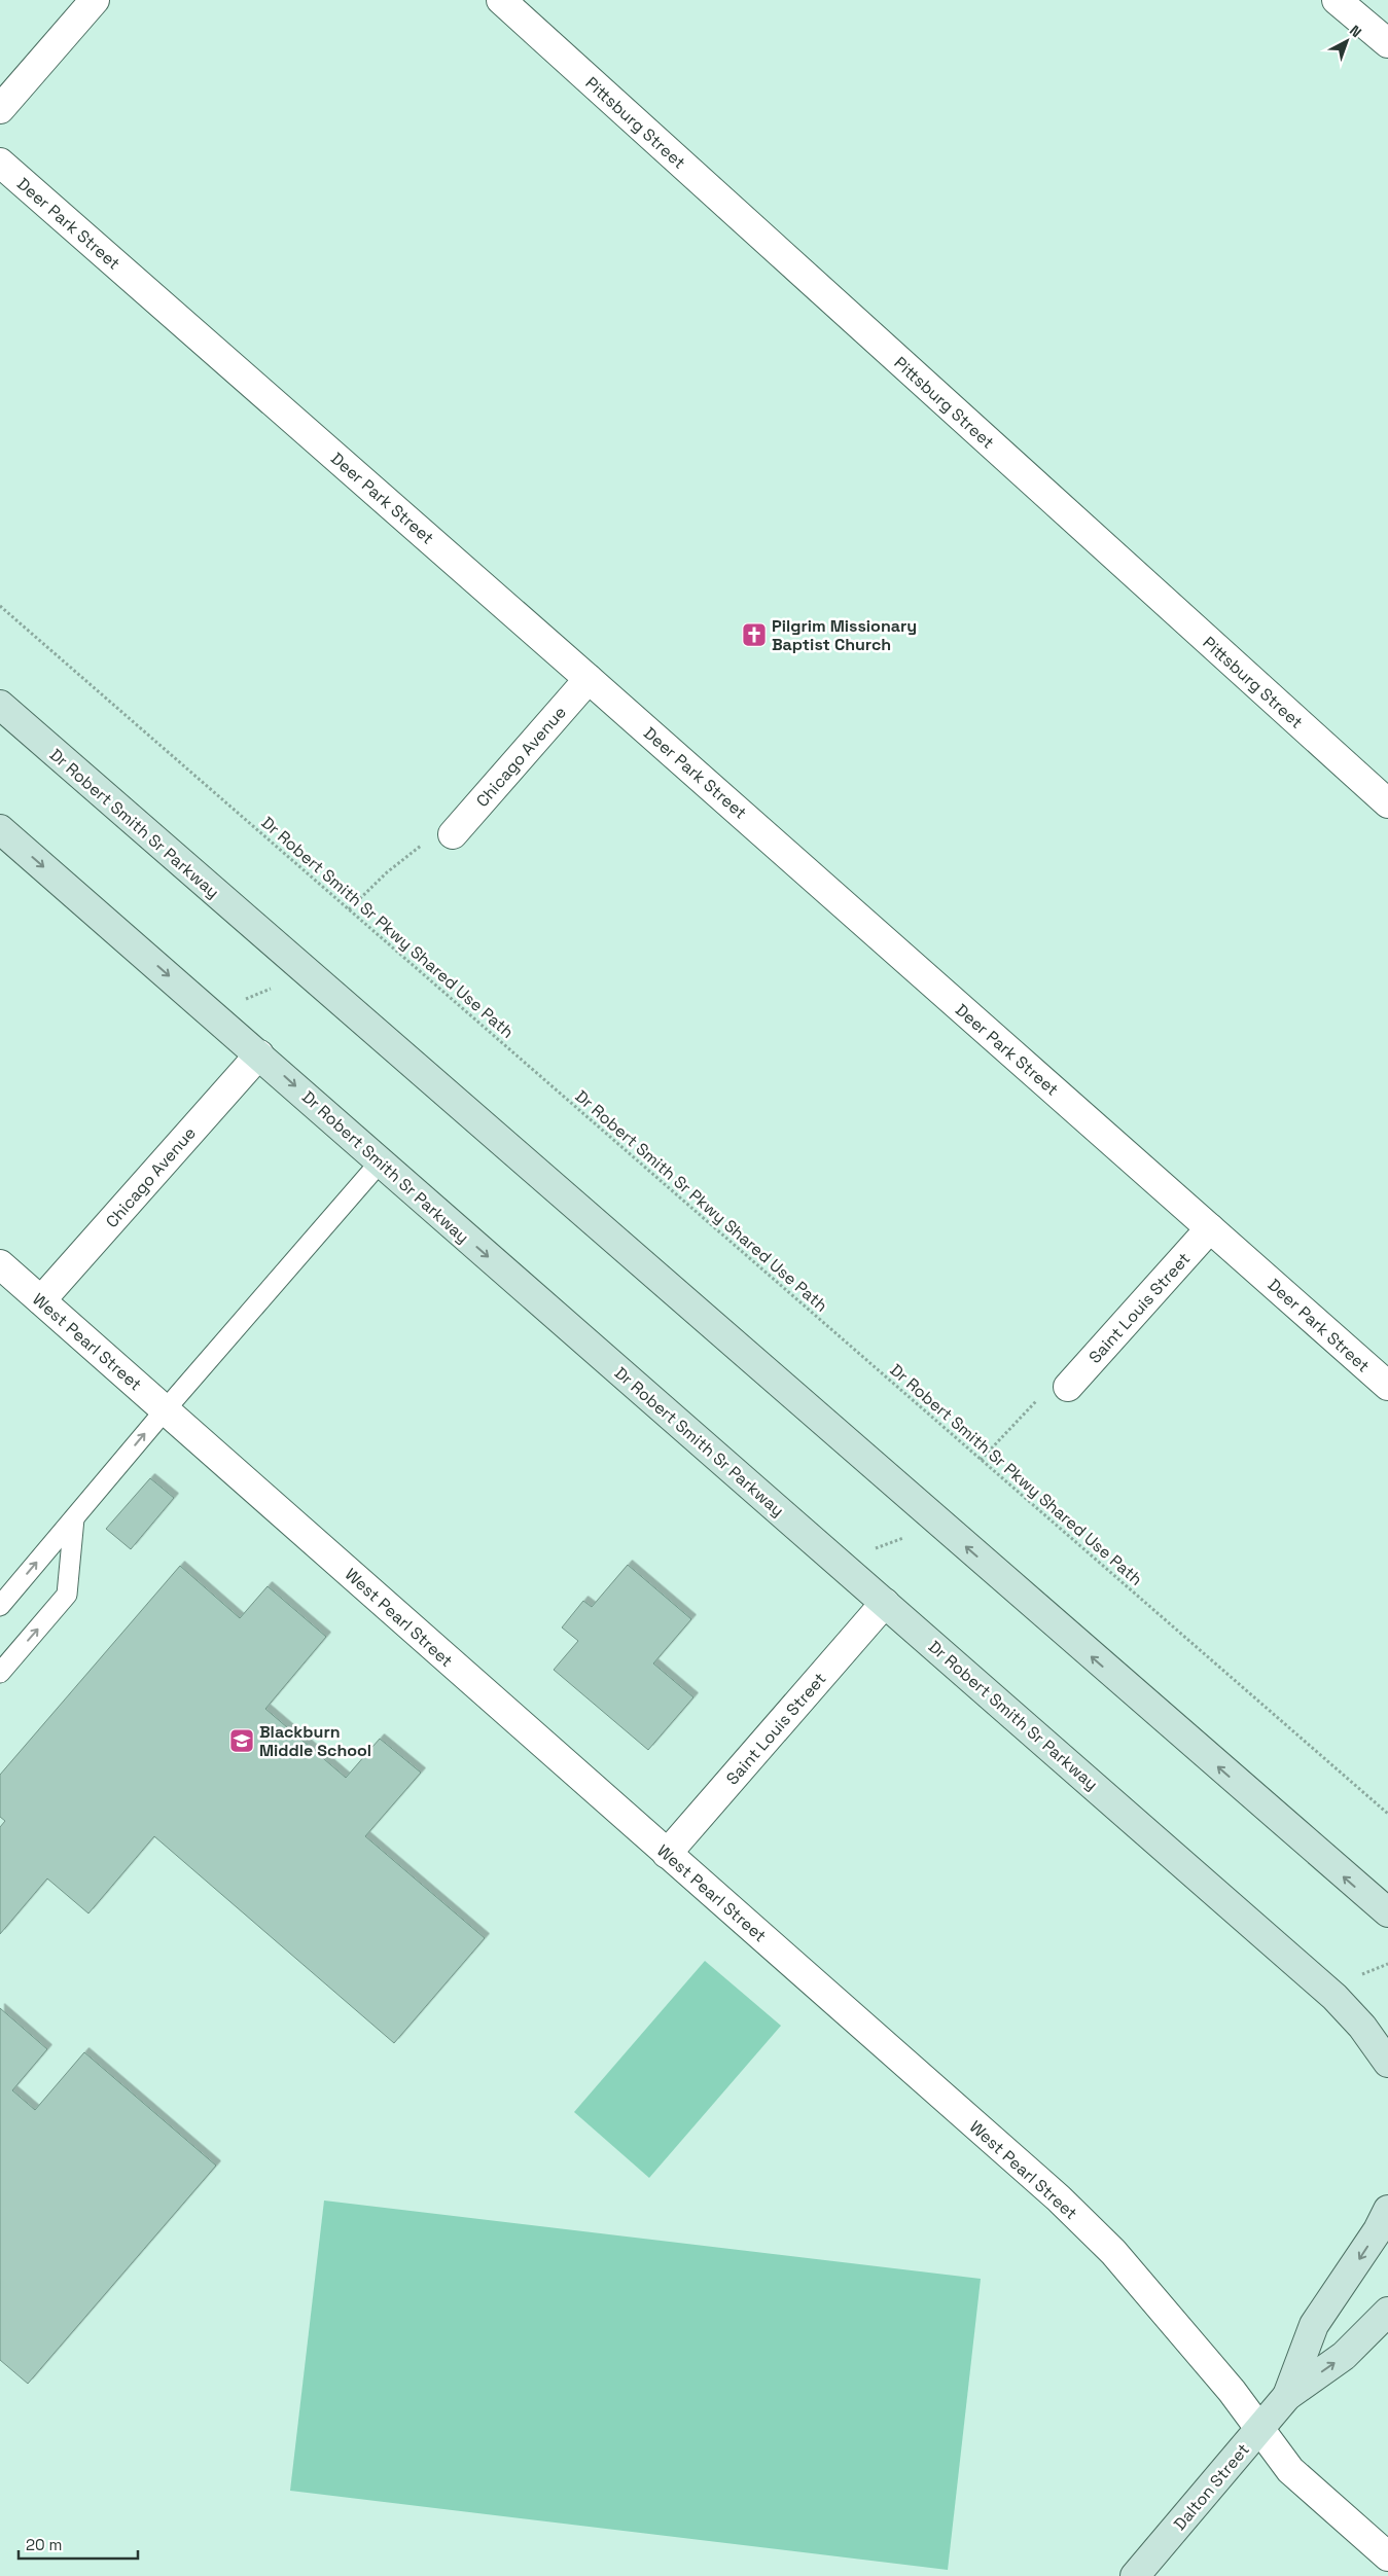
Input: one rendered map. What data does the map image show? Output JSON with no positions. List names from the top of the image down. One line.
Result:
{"streets":{"street":["Pittsburg Street","Deer Park Street","Chicago Avenue","Dr Robert Smith Sr Parkway","Saint Louis Street","West Pearl Street","Dalton Street"],"path":["Dr Robert Smith Sr Pkwy Shared Use Path"]},"crossings":[["Deer Park Street","Chicago Avenue"],["Deer Park Street","Saint Louis Street"],["Chicago Avenue","Dr Robert Smith Sr Parkway"],["Chicago Avenue","West Pearl Street"],["Dr Robert Smith Sr Parkway","Saint Louis Street"],["Saint Louis Street","West Pearl Street"],["West Pearl Street","Dalton Street"]],"places":{"church":["Pilgrim Missionary Baptist Church"],"school or university":["Blackburn Middle School"]},"scale_bar":"20 m","north":"top right"}
